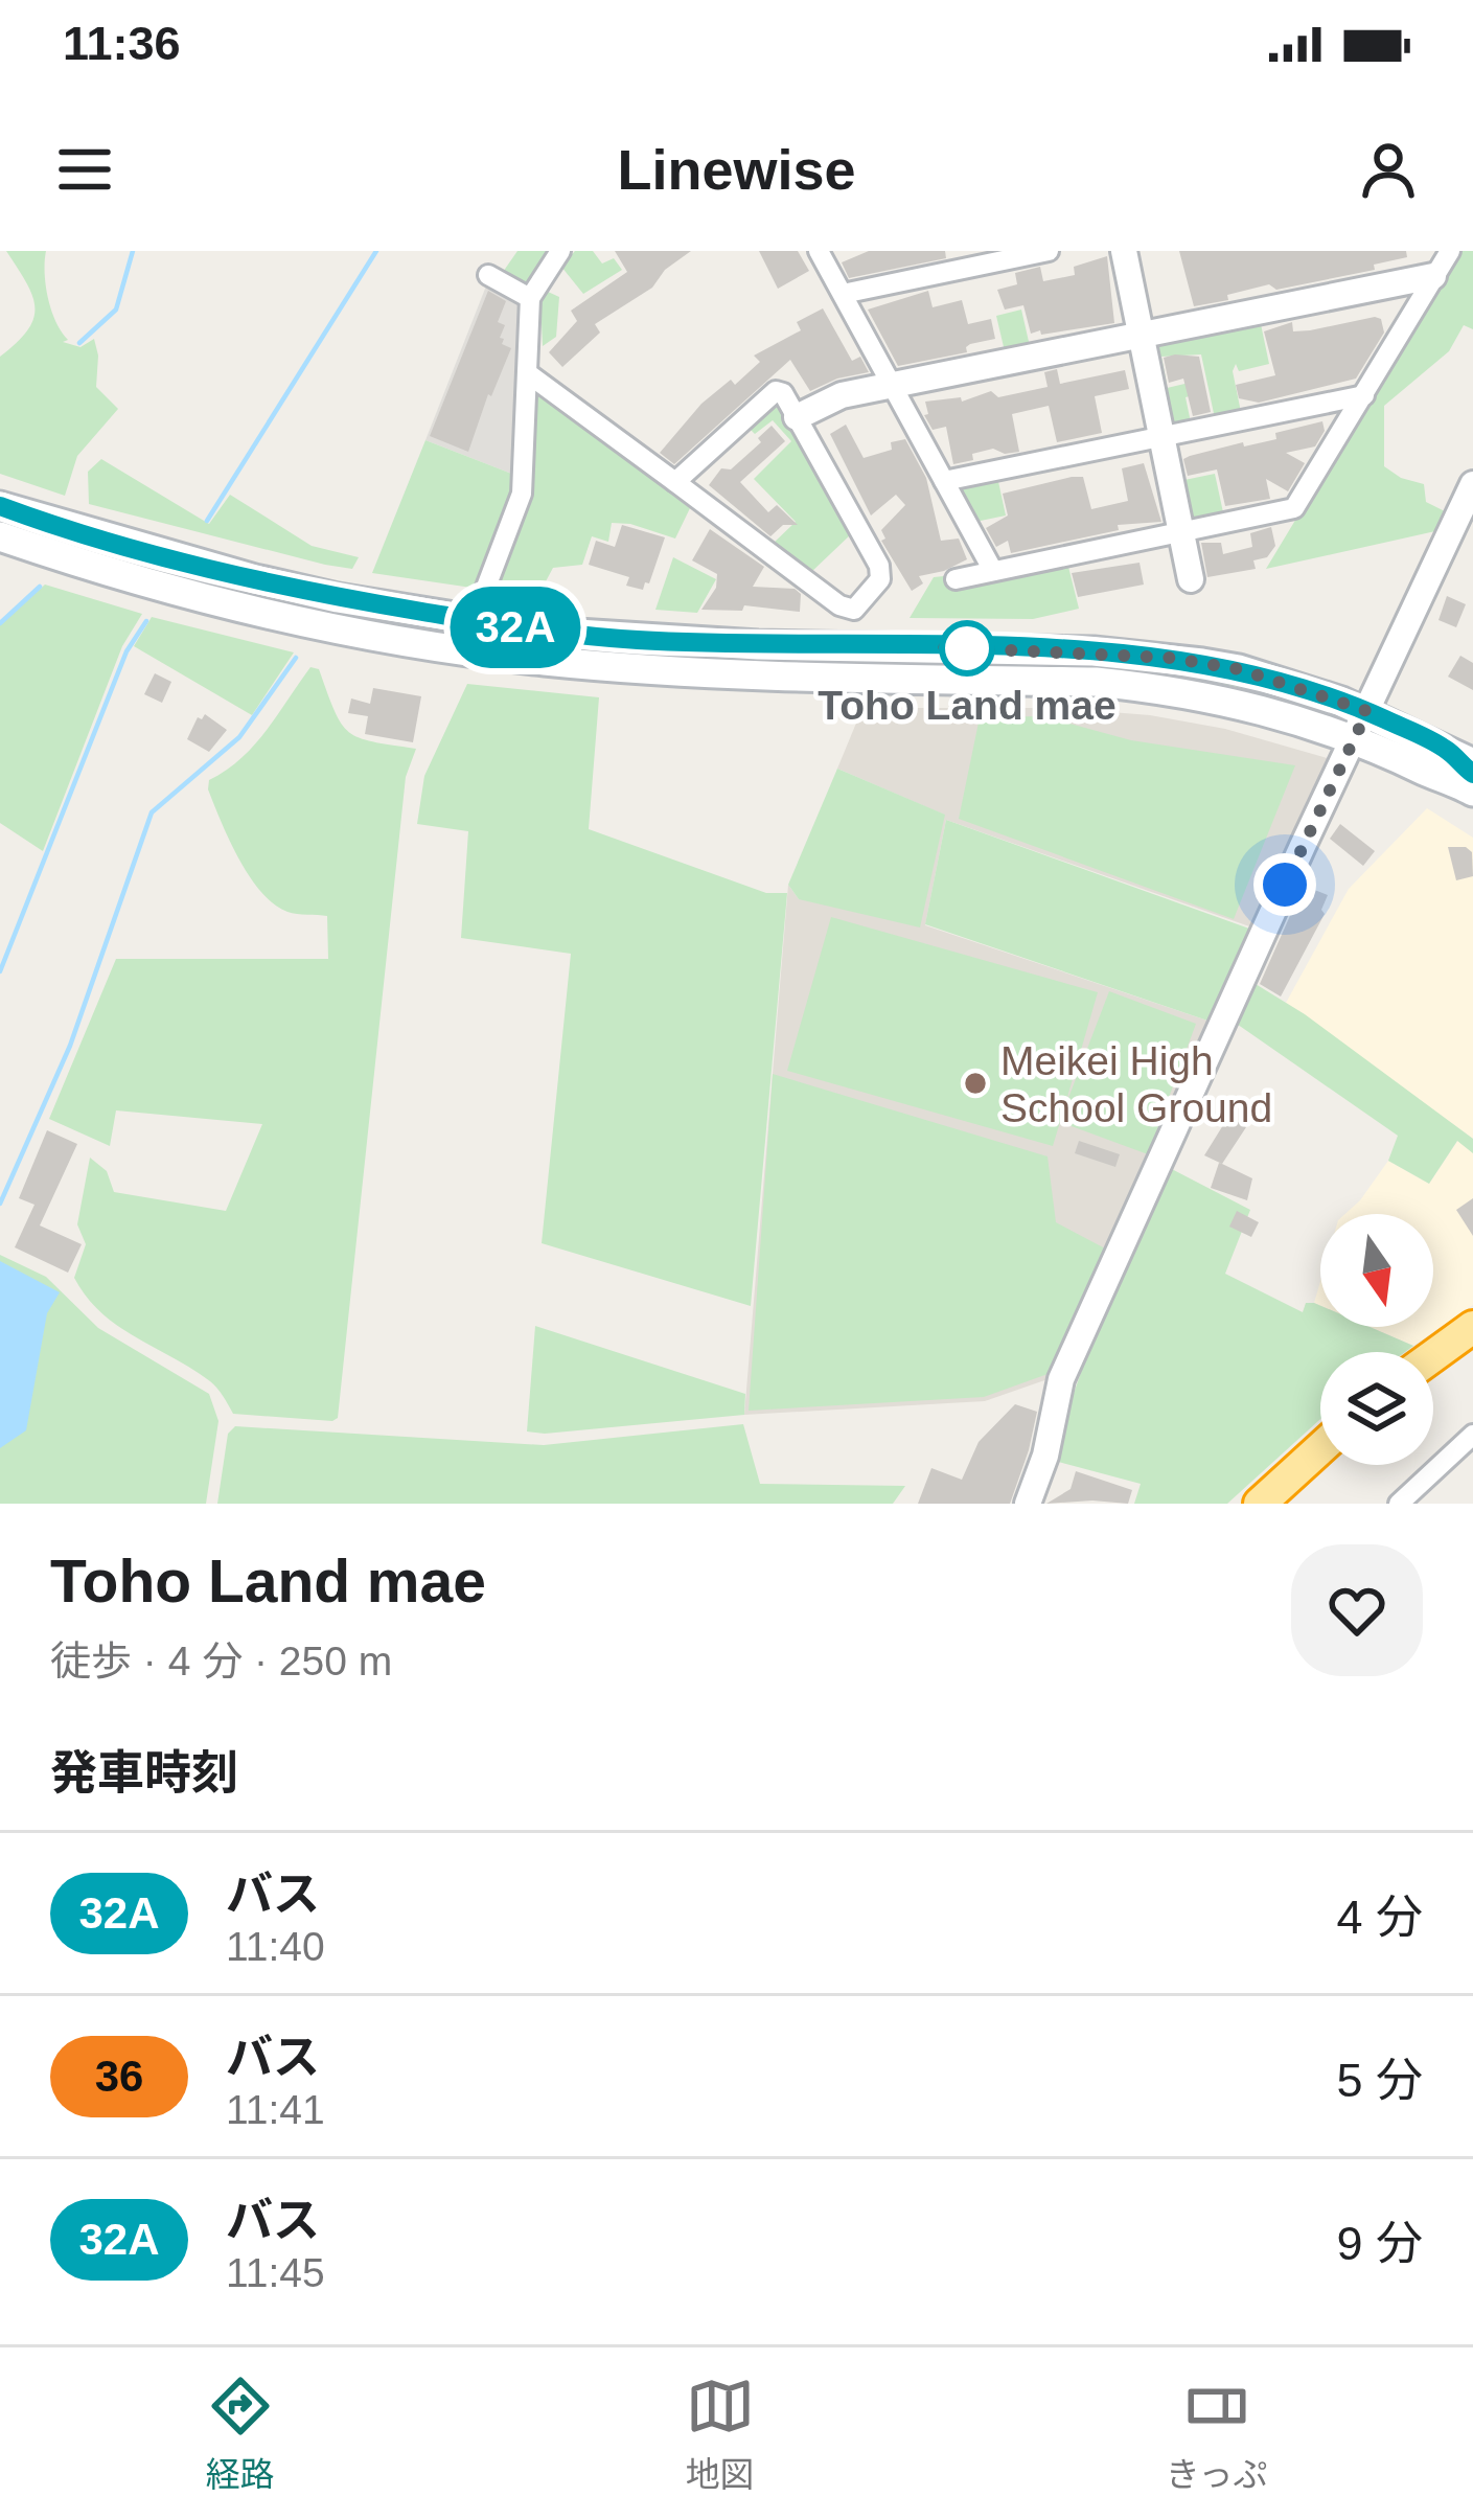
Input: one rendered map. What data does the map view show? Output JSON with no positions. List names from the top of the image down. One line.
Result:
{"places":["Toho Land mae","Meikei High School Ground"],"lines":["bus line 32A"],"north":"bottom","page":{"status":"11:36","header":"Linewise","on_map":"32A","heading":[["Toho Land mae","徒歩 · 4 分 · 250 m"],"発車時刻"],"list":[{"mark":"32A","name":"バス","note":"11:40","value":"4 分"},{"mark":"36","name":"バス","note":"11:41","value":"5 分"},{"mark":"32A","name":"バス","note":"11:45","value":"9 分"}],"tabs":["経路","地図","きっぷ"]}}
